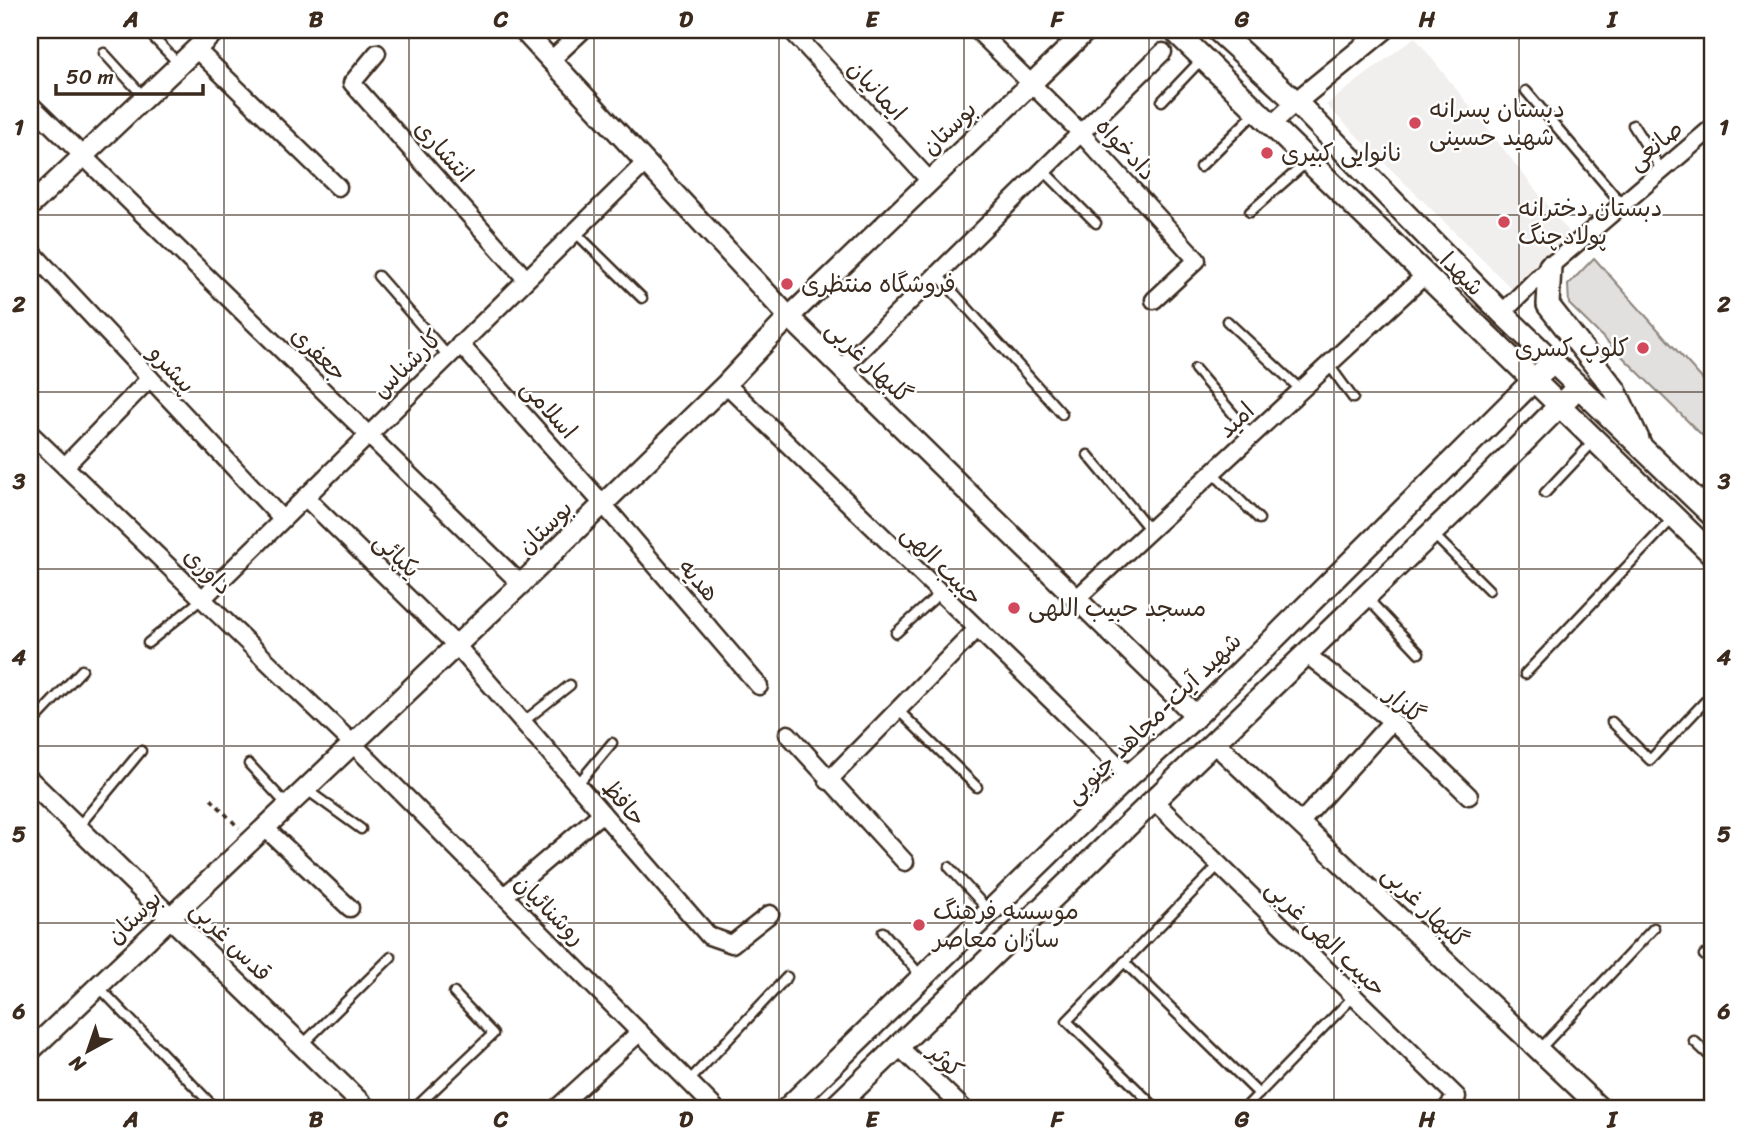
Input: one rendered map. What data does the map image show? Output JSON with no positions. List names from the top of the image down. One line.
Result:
{"streets":{"main road":["شهدا","شهید آیت-مجاهد جنوبی"],"street":["ایمانیان","بوستان","صانعی","دادخواه","انتشاری","جعفری","گلبهار غربی","کارشناس","پیشرو","اسلامی","امید","یکپائی","حبیب الهی","داوری","هدیه","گلزار","حافظ","روشنائیان","حبیب الهی غربی","قدس غربی","کوثر"]},"crossings":[["ایمانیان","بوستان"],["بوستان","دادخواه"],["بوستان","جعفری"],["بوستان","گلبهار غربی"],["بوستان","اسلامی"],["بوستان","یکپائی"],["بوستان","حبیب الهی"],["بوستان","داوری"],["بوستان","هدیه"],["بوستان","حافظ"],["بوستان","روشنائیان"],["بوستان","قدس غربی"],["صانعی","شهدا"],["انتشاری","کارشناس"],["شهدا","امید"],["شهدا","شهید آیت-مجاهد جنوبی"],["جعفری","کارشناس"],["گلبهار غربی","کارشناس"],["گلبهار غربی","امید"],["گلبهار غربی","شهید آیت-مجاهد جنوبی"],["کارشناس","پیشرو"],["کارشناس","اسلامی"],["کارشناس","یکپائی"],["کارشناس","داوری"],["اسلامی","هدیه"],["یکپائی","حافظ"],["حبیب الهی","شهید آیت-مجاهد جنوبی"],["داوری","روشنائیان"]],"places":["دبستان پسرانه شهید حسینی","نانوایی کبیری","دبستان دخترانه پولادچنگ","فروشگاه منتظری","کلوپ کسری","مسجد حبیب اللهی","موسسه فرهنگ سازان معاصر"],"scale_bar":"50 m","north":"bottom left","grid":{"columns":["A","B","C","D","E","F","G","H","I"],"rows":["1","2","3","4","5","6"]}}
